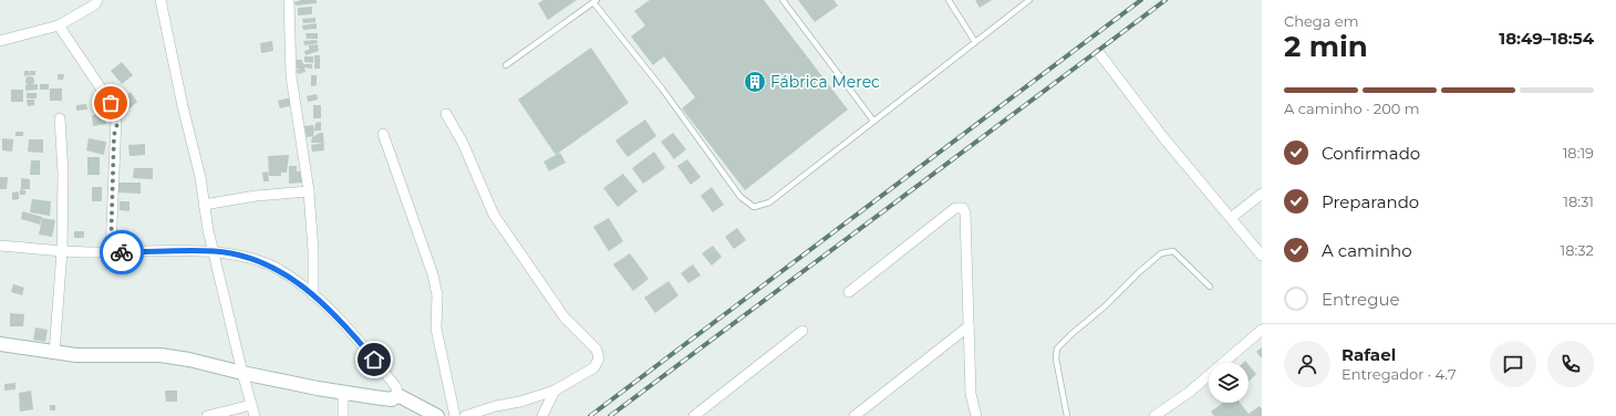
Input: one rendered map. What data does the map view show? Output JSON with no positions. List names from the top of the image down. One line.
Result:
{"places":{"building":["Fábrica Merec"]},"page":{"heading":["2 min","Chega em","18:49–18:54"],"panel":["Rafael","Entregador · 4.7"],"bar":"A caminho · 200 m","list":[["Confirmado","18:19"],["Preparando","18:31"],["A caminho","18:32"],"Entregue"]}}
